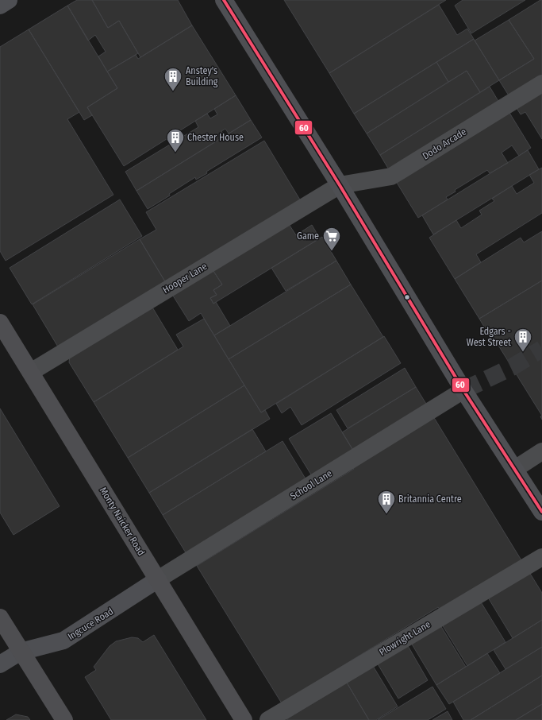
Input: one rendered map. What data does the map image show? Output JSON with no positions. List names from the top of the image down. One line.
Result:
{"streets":{"main road":["Monty Naicker Road","Ingcuce Road"],"street":["Dodo Arcade","Hooper Lane","School Lane","Plowright Lane"]},"crossings":[["Dodo Arcade","Hooper Lane"],["Hooper Lane","Monty Naicker Road"],["School Lane","Monty Naicker Road"],["School Lane","Ingcuce Road"],["Monty Naicker Road","Ingcuce Road"]],"places":{"building":["Anstey's Building","Chester House","Edgars - West Street","Britannia Centre"],"supermarket":["Game"]},"lines":["transit line 60"]}
